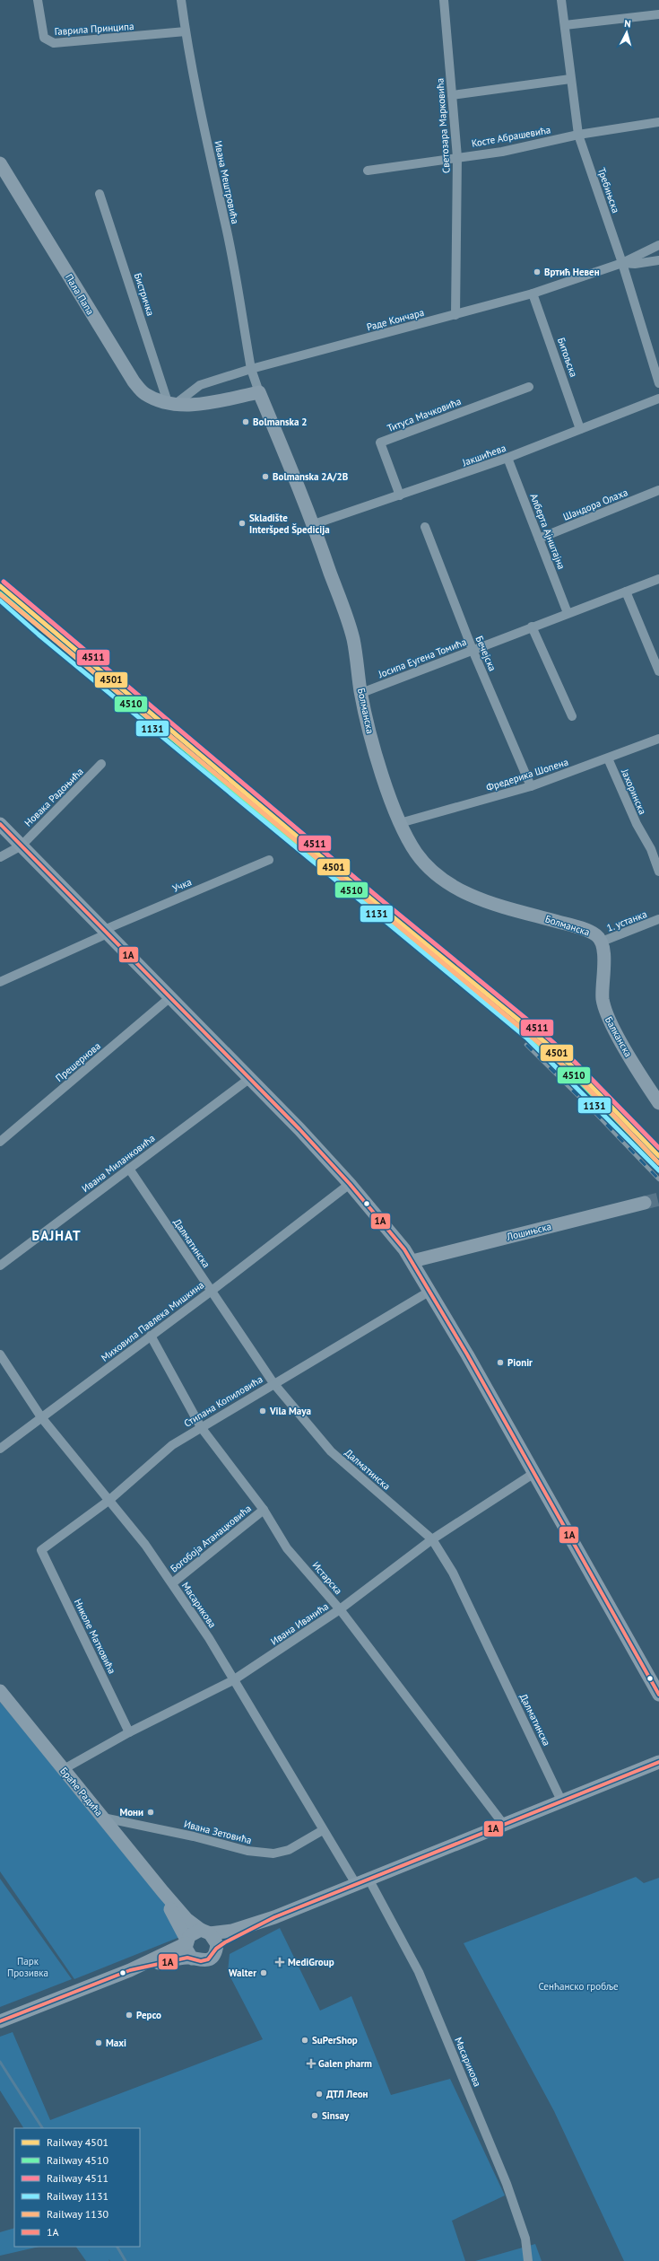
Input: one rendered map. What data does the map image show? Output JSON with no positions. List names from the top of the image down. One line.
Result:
{"streets":{"main road":["Пала Папа","Болманска","Балканска","Лошињска","Браће Радића"],"street":["Гаврила Принципа","Светозара Марковића","Косте Абрашевића","Ивана Мештровића","Требињска","Бистричка","Раде Кончара","Битољска","Титуса Мачковића","Јакшићева","Шандора Олаха","Алберта Ајнштајна","Бечејска","Јосипа Еугена Томића","Фредерика Шопена","Јахоринска","Новака Радоњића","Учка","1. устанка","Прешернова","Ивана Миланковића","Далматинска","Миховила Павлека Мишкина","Стипана Копиловића","Богобоја Атанацковића","Истарска","Масарикова","Ивана Иванића","Николе Матковића","Ивана Зетовића"]},"crossings":[["Гаврила Принципа","Ивана Мештровића"],["Светозара Марковића","Косте Абрашевића"],["Светозара Марковића","Раде Кончара"],["Косте Абрашевића","Требињска"],["Ивана Мештровића","Раде Кончара"],["Ивана Мештровића","Болманска"],["Требињска","Раде Кончара"],["Пала Папа","Бистричка"],["Пала Папа","Раде Кончара"],["Пала Папа","Болманска"],["Бистричка","Раде Кончара"],["Раде Кончара","Битољска"],["Раде Кончара","Болманска"],["Битољска","Јакшићева"],["Титуса Мачковића","Јакшићева"],["Јакшићева","Алберта Ајнштајна"],["Јакшићева","Болманска"],["Шандора Олаха","Алберта Ајнштајна"],["Алберта Ајнштајна","Јосипа Еугена Томића"],["Бечејска","Јосипа Еугена Томића"],["Бечејска","Фредерика Шопена"],["Јосипа Еугена Томића","Болманска"],["Болманска","Фредерика Шопена"],["Болманска","1. устанка"],["Болманска","Балканска"],["Фредерика Шопена","Јахоринска"],["1. устанка","Балканска"],["Ивана Миланковића","Далматинска"],["Далматинска","Миховила Павлека Мишкина"],["Далматинска","Стипана Копиловића"],["Далматинска","Ивана Иванића"],["Миховила Павлека Мишкина","Истарска"],["Миховила Павлека Мишкина","Масарикова"],["Стипана Копиловића","Истарска"],["Стипана Копиловића","Масарикова"],["Стипана Копиловића","Николе Матковића"],["Богобоја Атанацковића","Истарска"],["Богобоја Атанацковића","Масарикова"],["Истарска","Ивана Иванића"],["Масарикова","Ивана Иванића"],["Масарикова","Ивана Зетовића"],["Ивана Иванића","Николе Матковића"],["Ивана Иванића","Браће Радића"],["Браће Радића","Ивана Зетовића"]],"districts":["БАЈНАТ"],"parks":["Парк Прозивка","Сенћанско гробље"],"places":{"other":["Вртић Невен","Bolmanska 2","Bolmanska 2A/2B","Skladište Interšped Špedicija","Pionir","Vila Maya","Мони","Walter","Pepco","SuPerShop","Maxi","ДТЛ Леон","Sinsay"],"health":["MediGroup","Galen pharm"]},"lines":["rail line 4511","rail line 4501","rail line 4510","rail line 1130","rail line 1131","transit line 1A"],"legend":["Railway 4501","Railway 4510","Railway 4511","Railway 1131","Railway 1130","1A"],"north":"top"}
